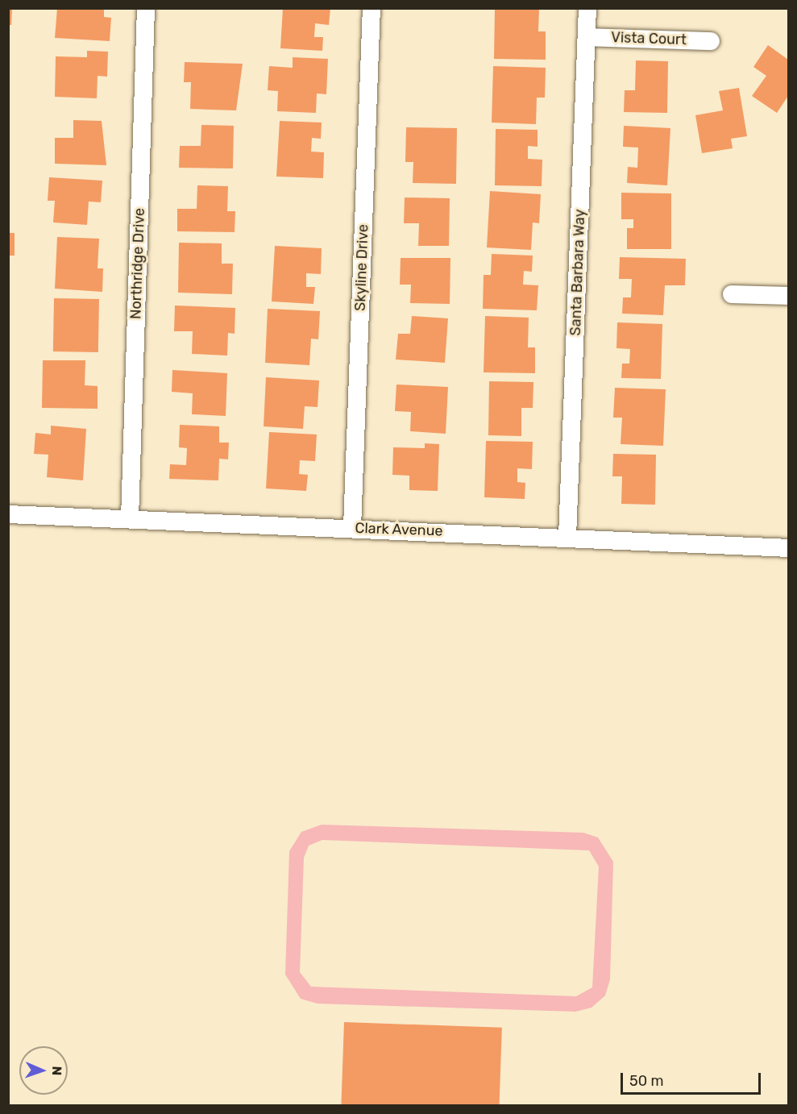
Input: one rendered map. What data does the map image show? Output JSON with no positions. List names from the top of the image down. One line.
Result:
{"streets":{"street":["Vista Court","Northridge Drive","Skyline Drive","Santa Barbara Way","Clark Avenue"]},"crossings":[["Vista Court","Santa Barbara Way"],["Northridge Drive","Clark Avenue"],["Skyline Drive","Clark Avenue"],["Santa Barbara Way","Clark Avenue"]],"scale_bar":"50 m","north":"right"}
